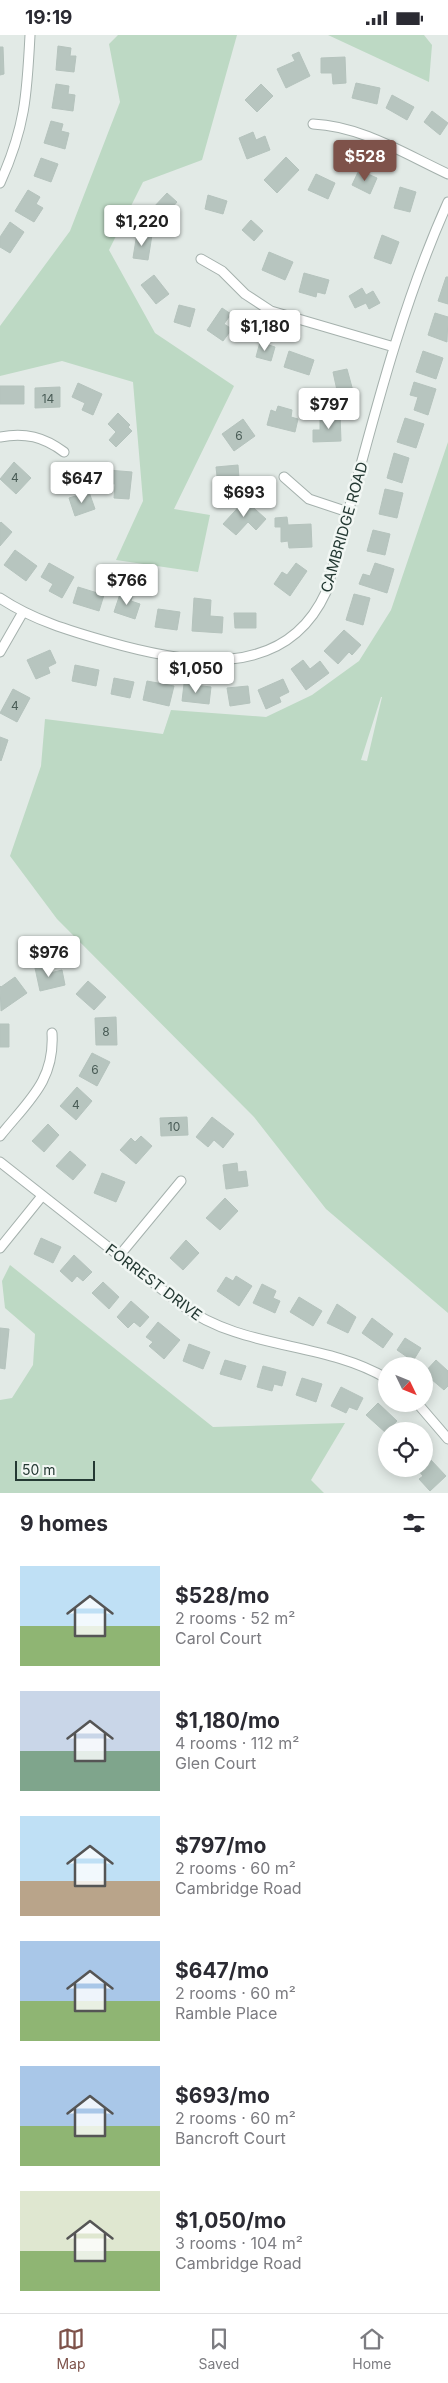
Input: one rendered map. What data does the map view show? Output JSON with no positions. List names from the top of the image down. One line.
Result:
{"streets":{"street":["CAMBRIDGE ROAD","FORREST DRIVE"]},"house_numbers":["14","6","4","4","8","6","4","10"],"scale_bar":"50 m","north":"bottom right","page":{"status":"19:19","price":["$528","$1,220","$1,180","$797","$647","$693","$766","$1,050","$976"],"scale":"50 m","heading":"9 homes","list":[{"name":"$528/mo","note":"2 rooms · 52 m² · Carol Court"},{"name":"$1,180/mo","note":"4 rooms · 112 m² · Glen Court"},{"name":"$797/mo","note":"2 rooms · 60 m² · Cambridge Road"},{"name":"$647/mo","note":"2 rooms · 60 m² · Ramble Place"},{"name":"$693/mo","note":"2 rooms · 60 m² · Bancroft Court"},{"name":"$1,050/mo","note":"3 rooms · 104 m² · Cambridge Road"}],"tabs":["Map","Saved","Home"]}}
